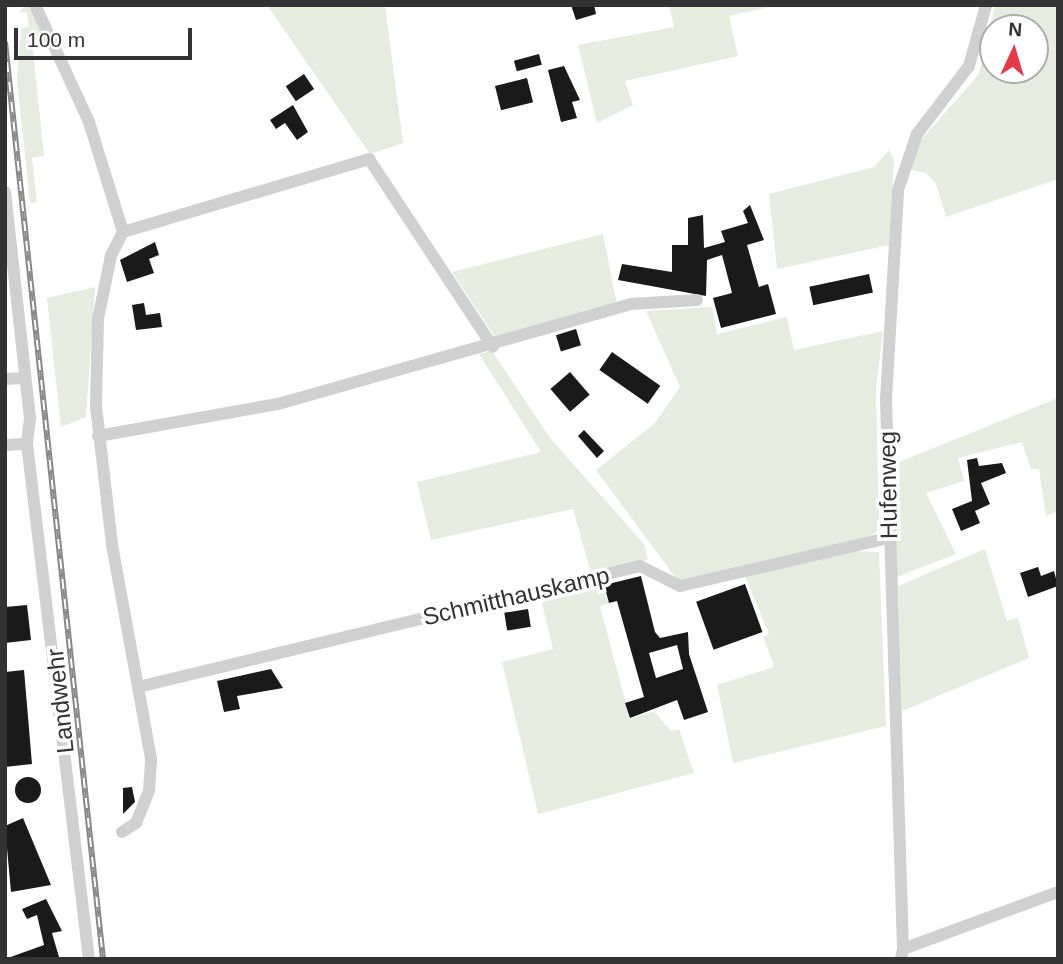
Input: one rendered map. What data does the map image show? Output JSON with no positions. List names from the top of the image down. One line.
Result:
{"streets":{"street":["Hufenweg","Schmitthauskamp","Landwehr"]},"crossings":[["Hufenweg","Schmitthauskamp"]],"scale_bar":"100 m","north":"top"}
